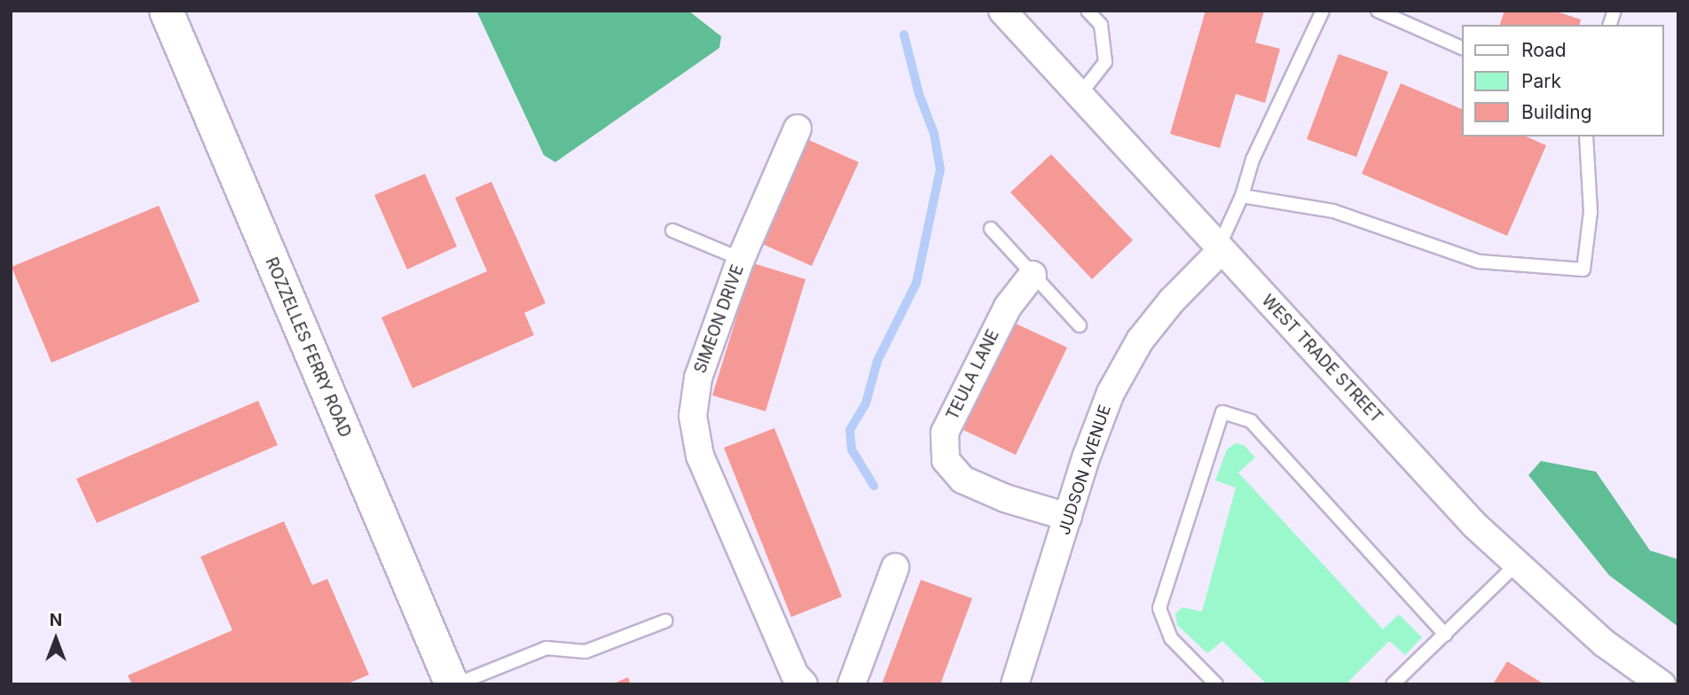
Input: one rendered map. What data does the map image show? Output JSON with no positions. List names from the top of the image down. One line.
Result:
{"streets":{"street":["SIMEON DRIVE","ROZZELLES FERRY ROAD","WEST TRADE STREET","TEULA LANE","JUDSON AVENUE"]},"crossings":[["WEST TRADE STREET","JUDSON AVENUE"],["TEULA LANE","JUDSON AVENUE"]],"legend":["Road","Park","Building"],"north":"top"}
